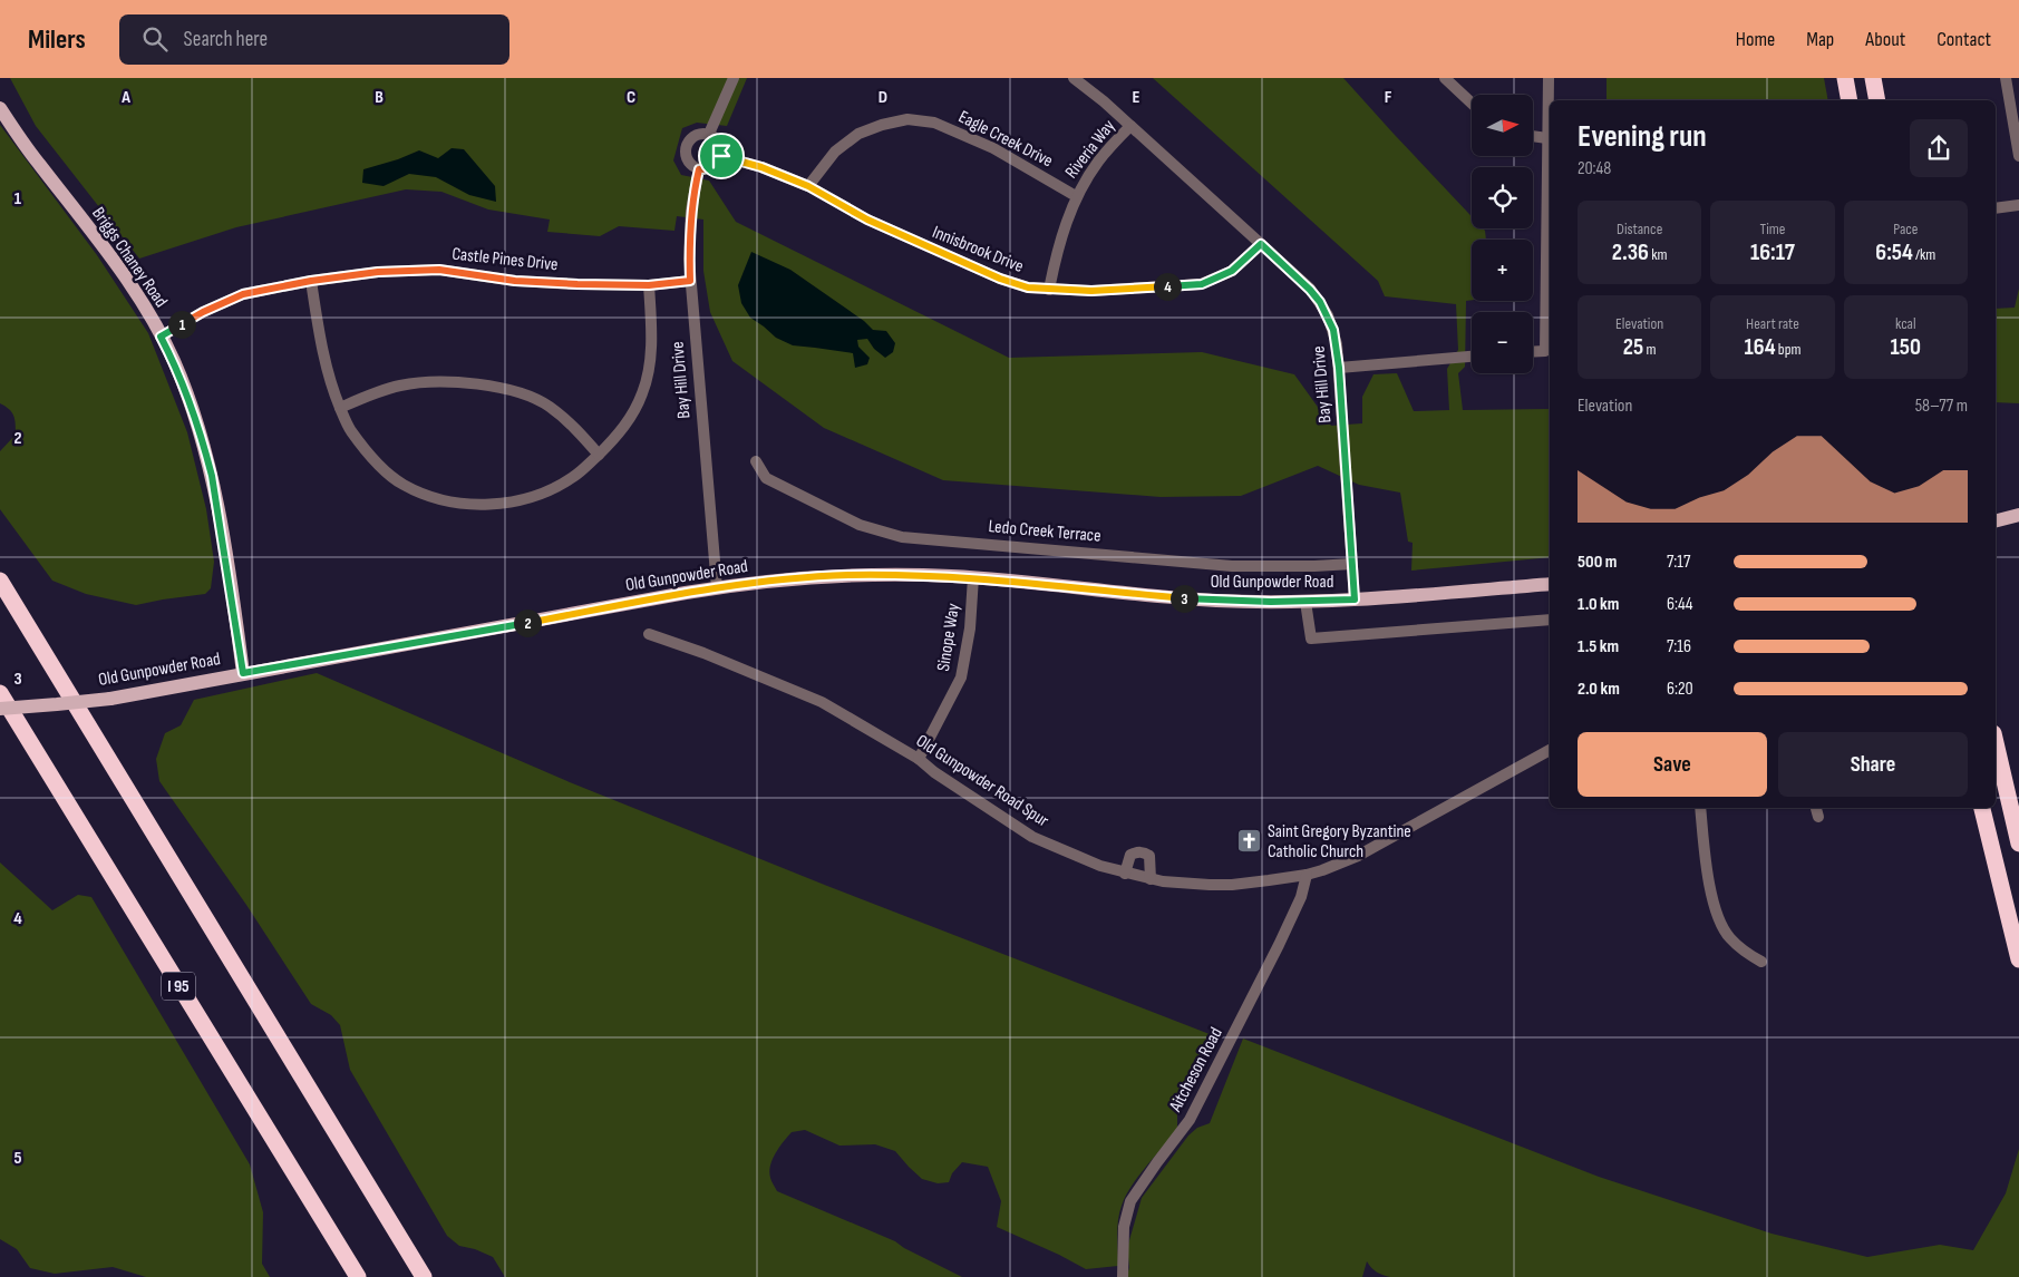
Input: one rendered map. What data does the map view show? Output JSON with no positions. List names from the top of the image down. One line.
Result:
{"streets":{"highway":["I 95"],"main road":["Briggs Chaney Road","Old Gunpowder Road"],"street":["Eagle Creek Drive","Riveria Way","Innisbrook Drive","Castle Pines Drive","Bay Hill Drive","Ledo Creek Terrace","Sinope Way","Old Gunpowder Road Spur","Aitcheson Road"]},"crossings":[["Eagle Creek Drive","Riveria Way"],["Eagle Creek Drive","Innisbrook Drive"],["Riveria Way","Innisbrook Drive"],["Riveria Way","Bay Hill Drive"],["Innisbrook Drive","Bay Hill Drive"],["Briggs Chaney Road","Castle Pines Drive"],["Briggs Chaney Road","Old Gunpowder Road"],["Castle Pines Drive","Bay Hill Drive"],["Bay Hill Drive","Ledo Creek Terrace"],["Bay Hill Drive","Old Gunpowder Road"],["Old Gunpowder Road","Sinope Way"],["Sinope Way","Old Gunpowder Road Spur"],["Old Gunpowder Road Spur","Aitcheson Road"]],"places":{"church":["Saint Gregory Byzantine Catholic Church"]},"north":"right","page":{"header":"Milers","search":"Search here","nav":["Home","Map","About","Contact"],"map_buttons":["+","−"],"heading":["Evening run","20:48"],"stats":[["Distance","2.36 km"],["Time","16:17"],["Pace","6:54 /km"],["Elevation","25 m"],["Heart rate","164 bpm"],["kcal","150"]],"pins":["4","1","3","2"],"chart":["Elevation","58–77 m"],"list":[{"name":"500 m","note":"7:17"},{"name":"1.0 km","note":"6:44"},{"name":"1.5 km","note":"7:16"},{"name":"2.0 km","note":"6:20"}],"buttons":["Save","Share"]},"grid":{"columns":["A","B","C","D","E","F"],"rows":["1","2","3","4","5"]}}
